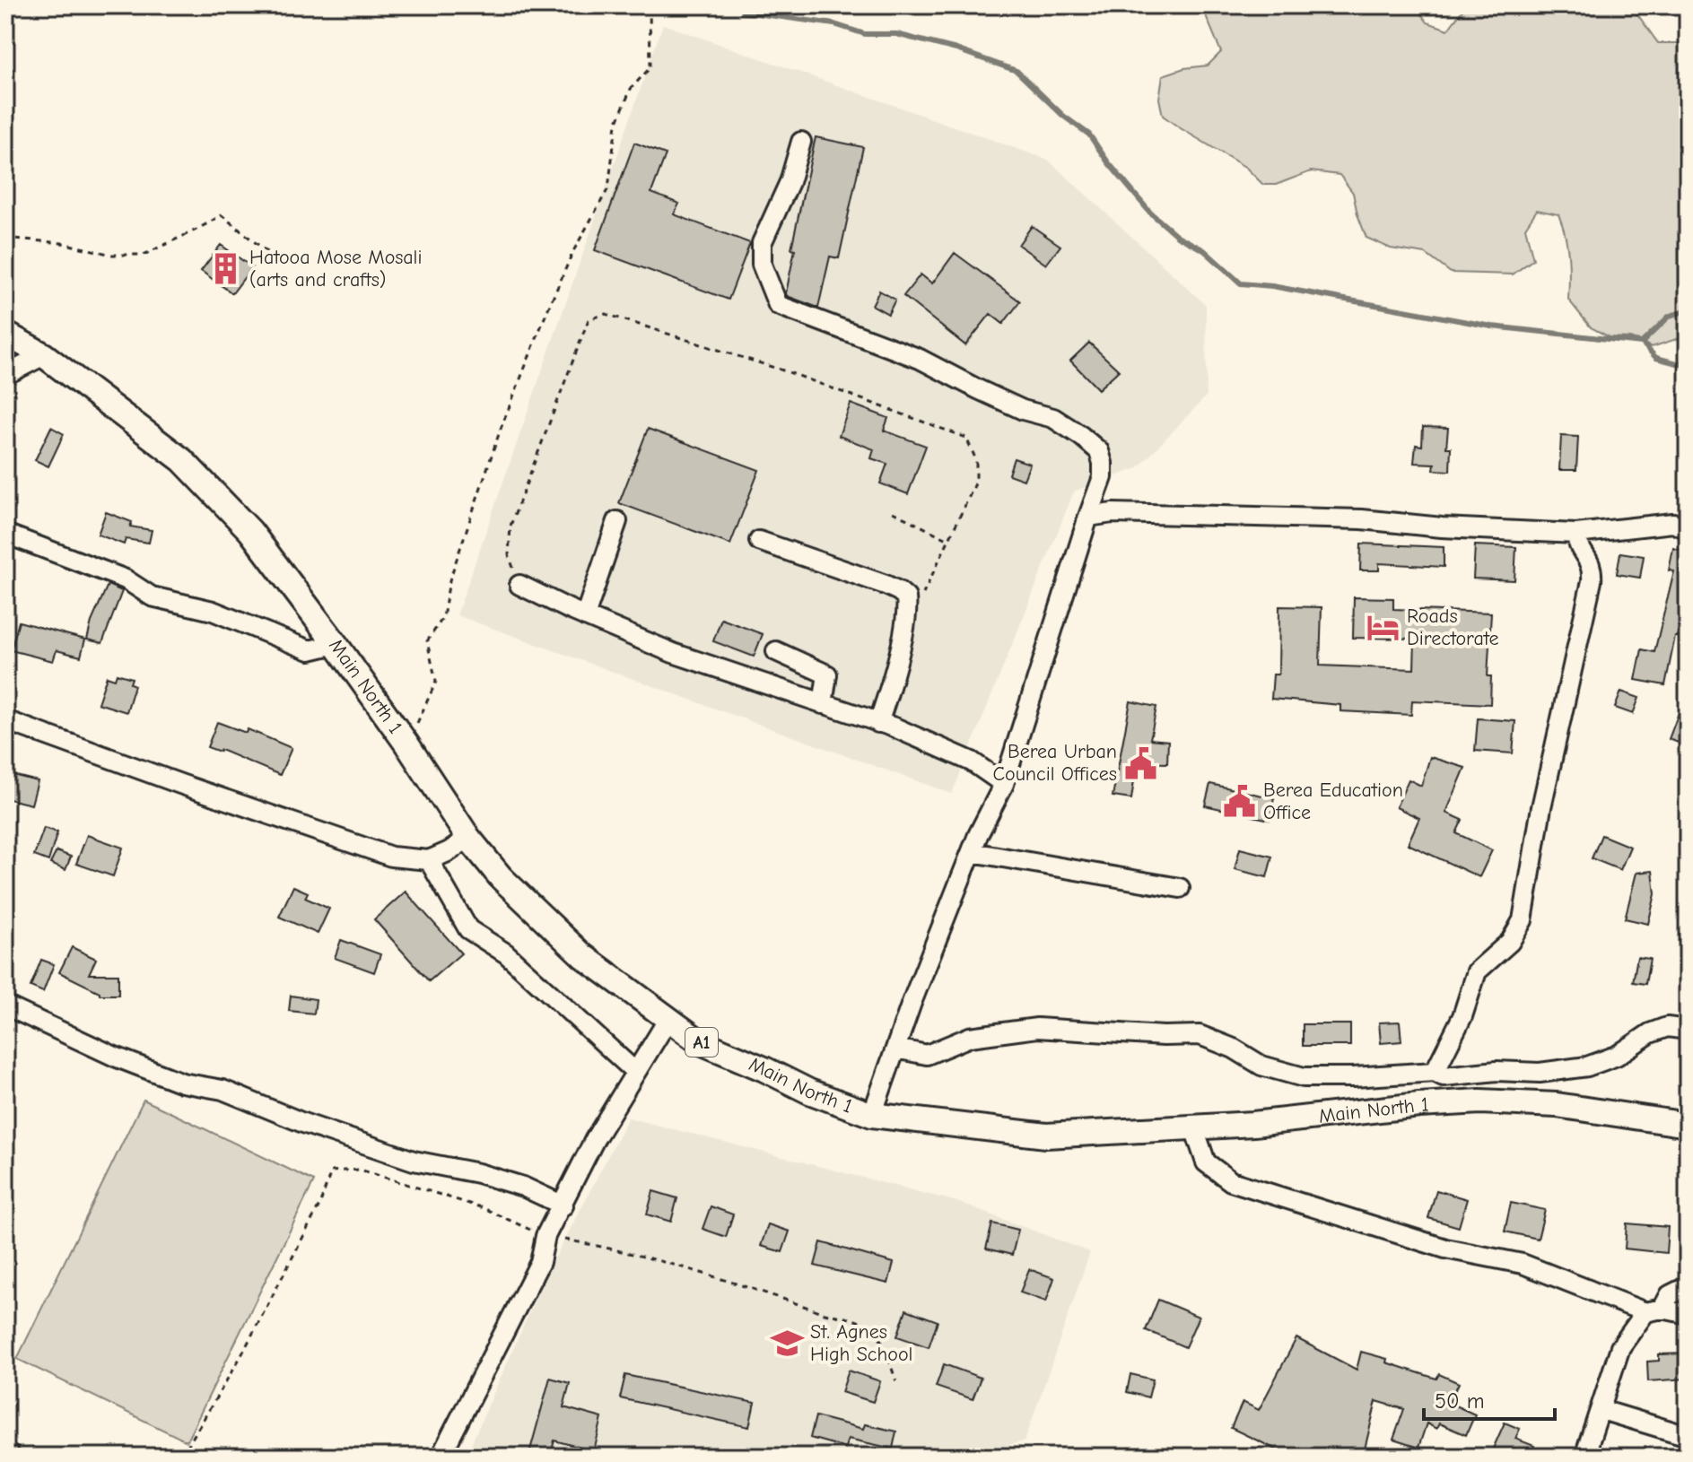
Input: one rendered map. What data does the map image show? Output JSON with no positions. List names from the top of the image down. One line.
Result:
{"streets":{"main road":["Main North 1","A1"]},"places":{"building":["Hatooa Mose Mosali (arts and crafts)"],"hotel":["Roads Directorate"],"public building":["Berea Urban Council Offices","Berea Education Office"],"school or university":["St. Agnes High School"]},"scale_bar":"50 m"}
